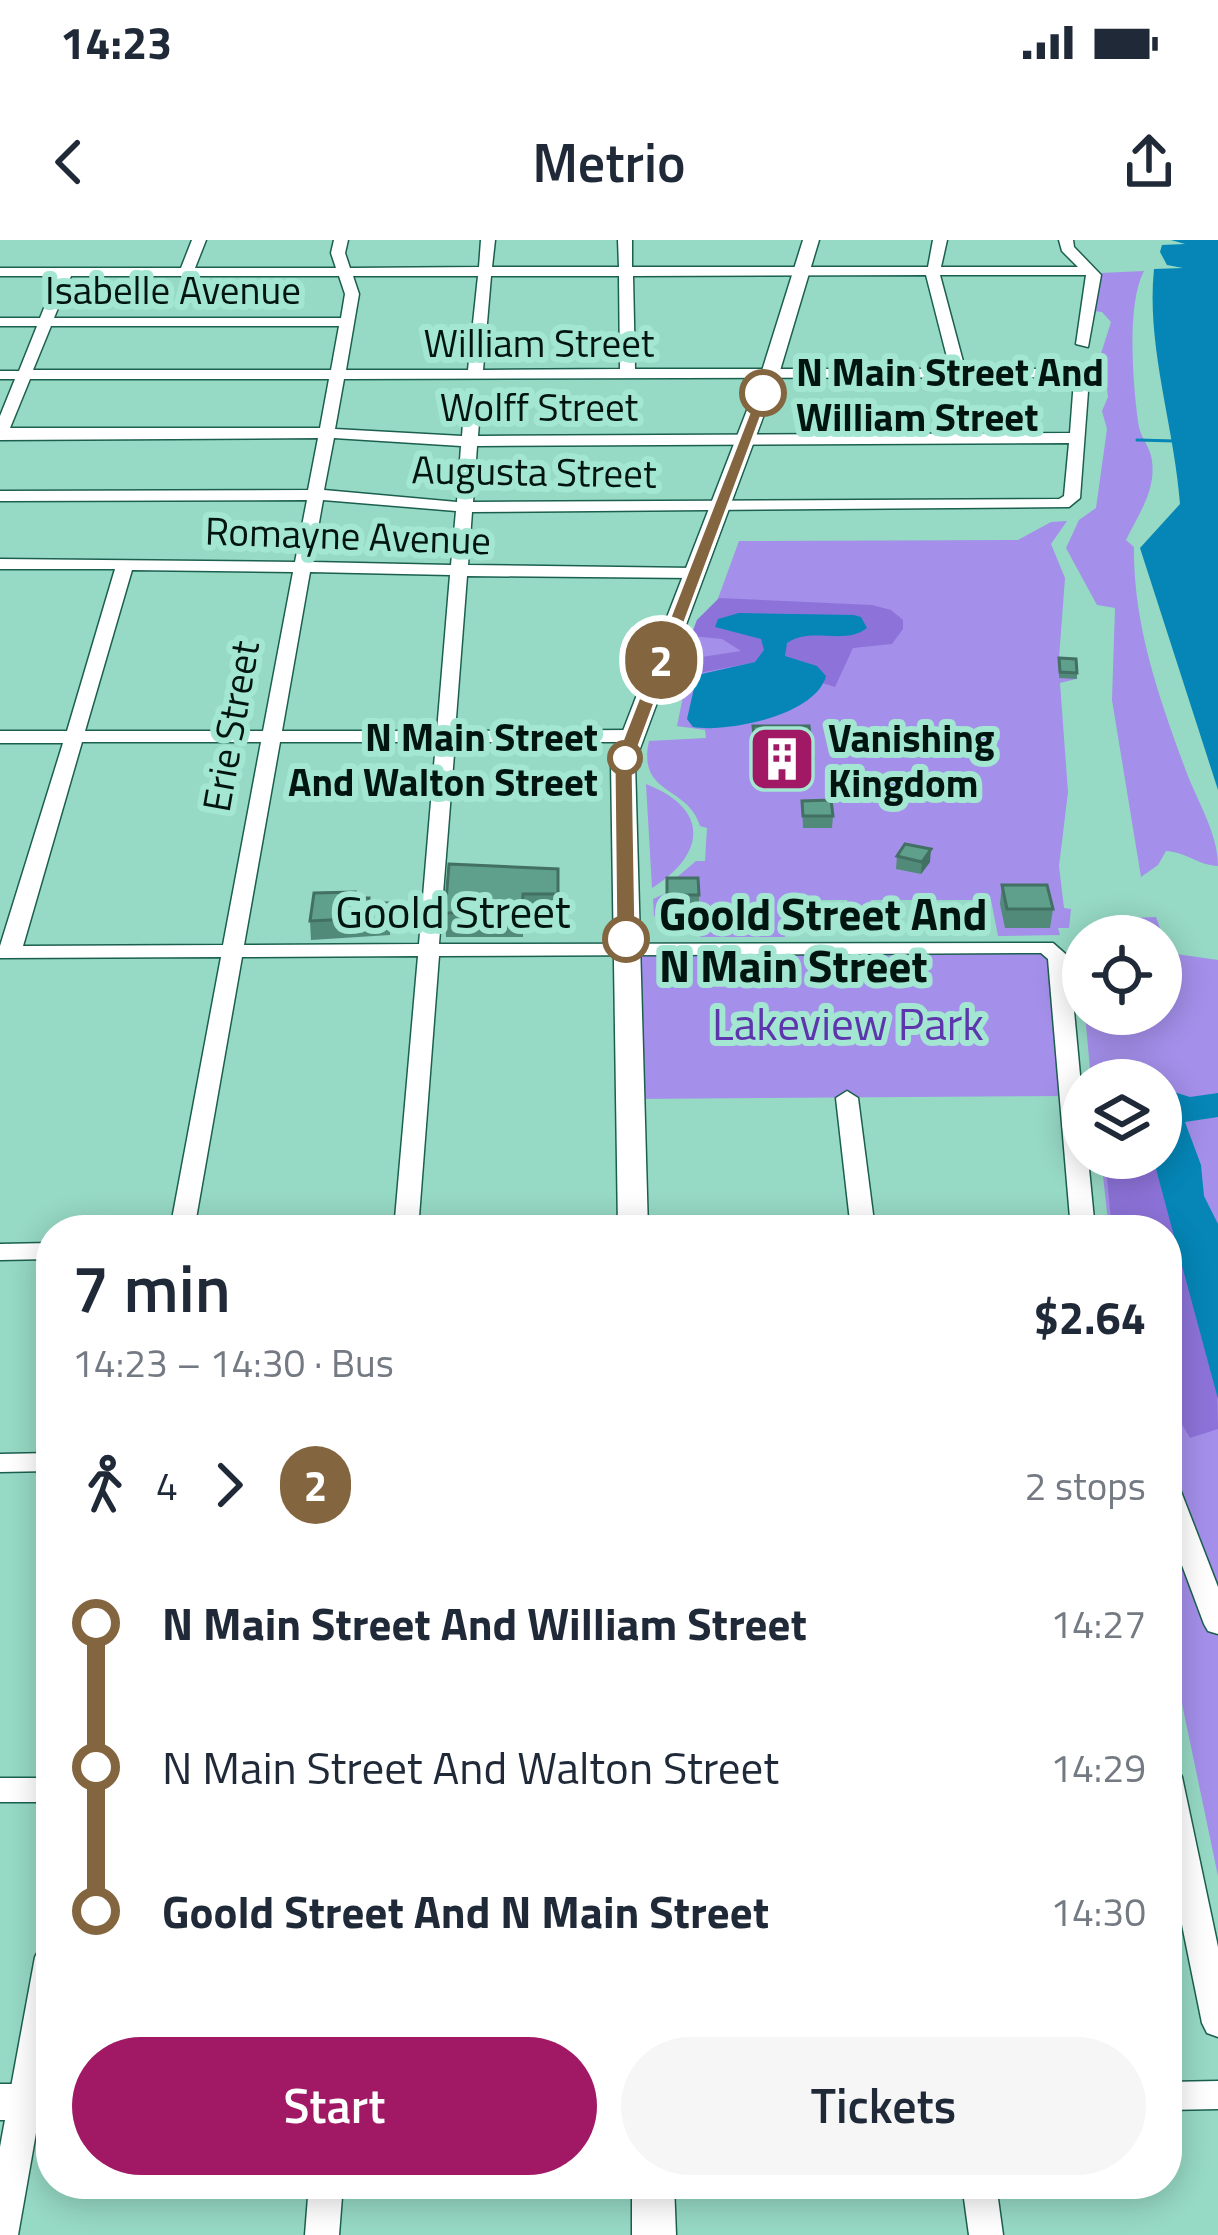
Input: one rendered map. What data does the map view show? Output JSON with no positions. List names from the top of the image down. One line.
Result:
{"streets":{"street":["Isabelle Avenue","William Street","Wolff Street","Augusta Street","Romayne Avenue","Erie Street","Goold Street"]},"crossings":[["Isabelle Avenue","Erie Street"],["William Street","Wolff Street"],["William Street","Augusta Street"],["William Street","Erie Street"],["Wolff Street","Augusta Street"],["Wolff Street","Erie Street"],["Augusta Street","Erie Street"],["Romayne Avenue","Erie Street"],["Erie Street","Goold Street"]],"parks":["Lakeview Park"],"places":{"other":["N Main Street And William Street","N Main Street And Walton Street","Goold Street And N Main Street"],"building":["Vanishing Kingdom"]},"lines":["bus line 2"],"page":{"status":"14:23","header":"Metrio","on_map":"2","heading":["7 min","14:23 – 14:30 · Bus","$2.64"],"legs":["4","2","2 stops"],"list":[{"name":"N Main Street And William Street","value":"14:27"},{"name":"N Main Street And Walton Street","value":"14:29"},{"name":"Goold Street And N Main Street","value":"14:30"}],"buttons":["Start","Tickets"]}}
